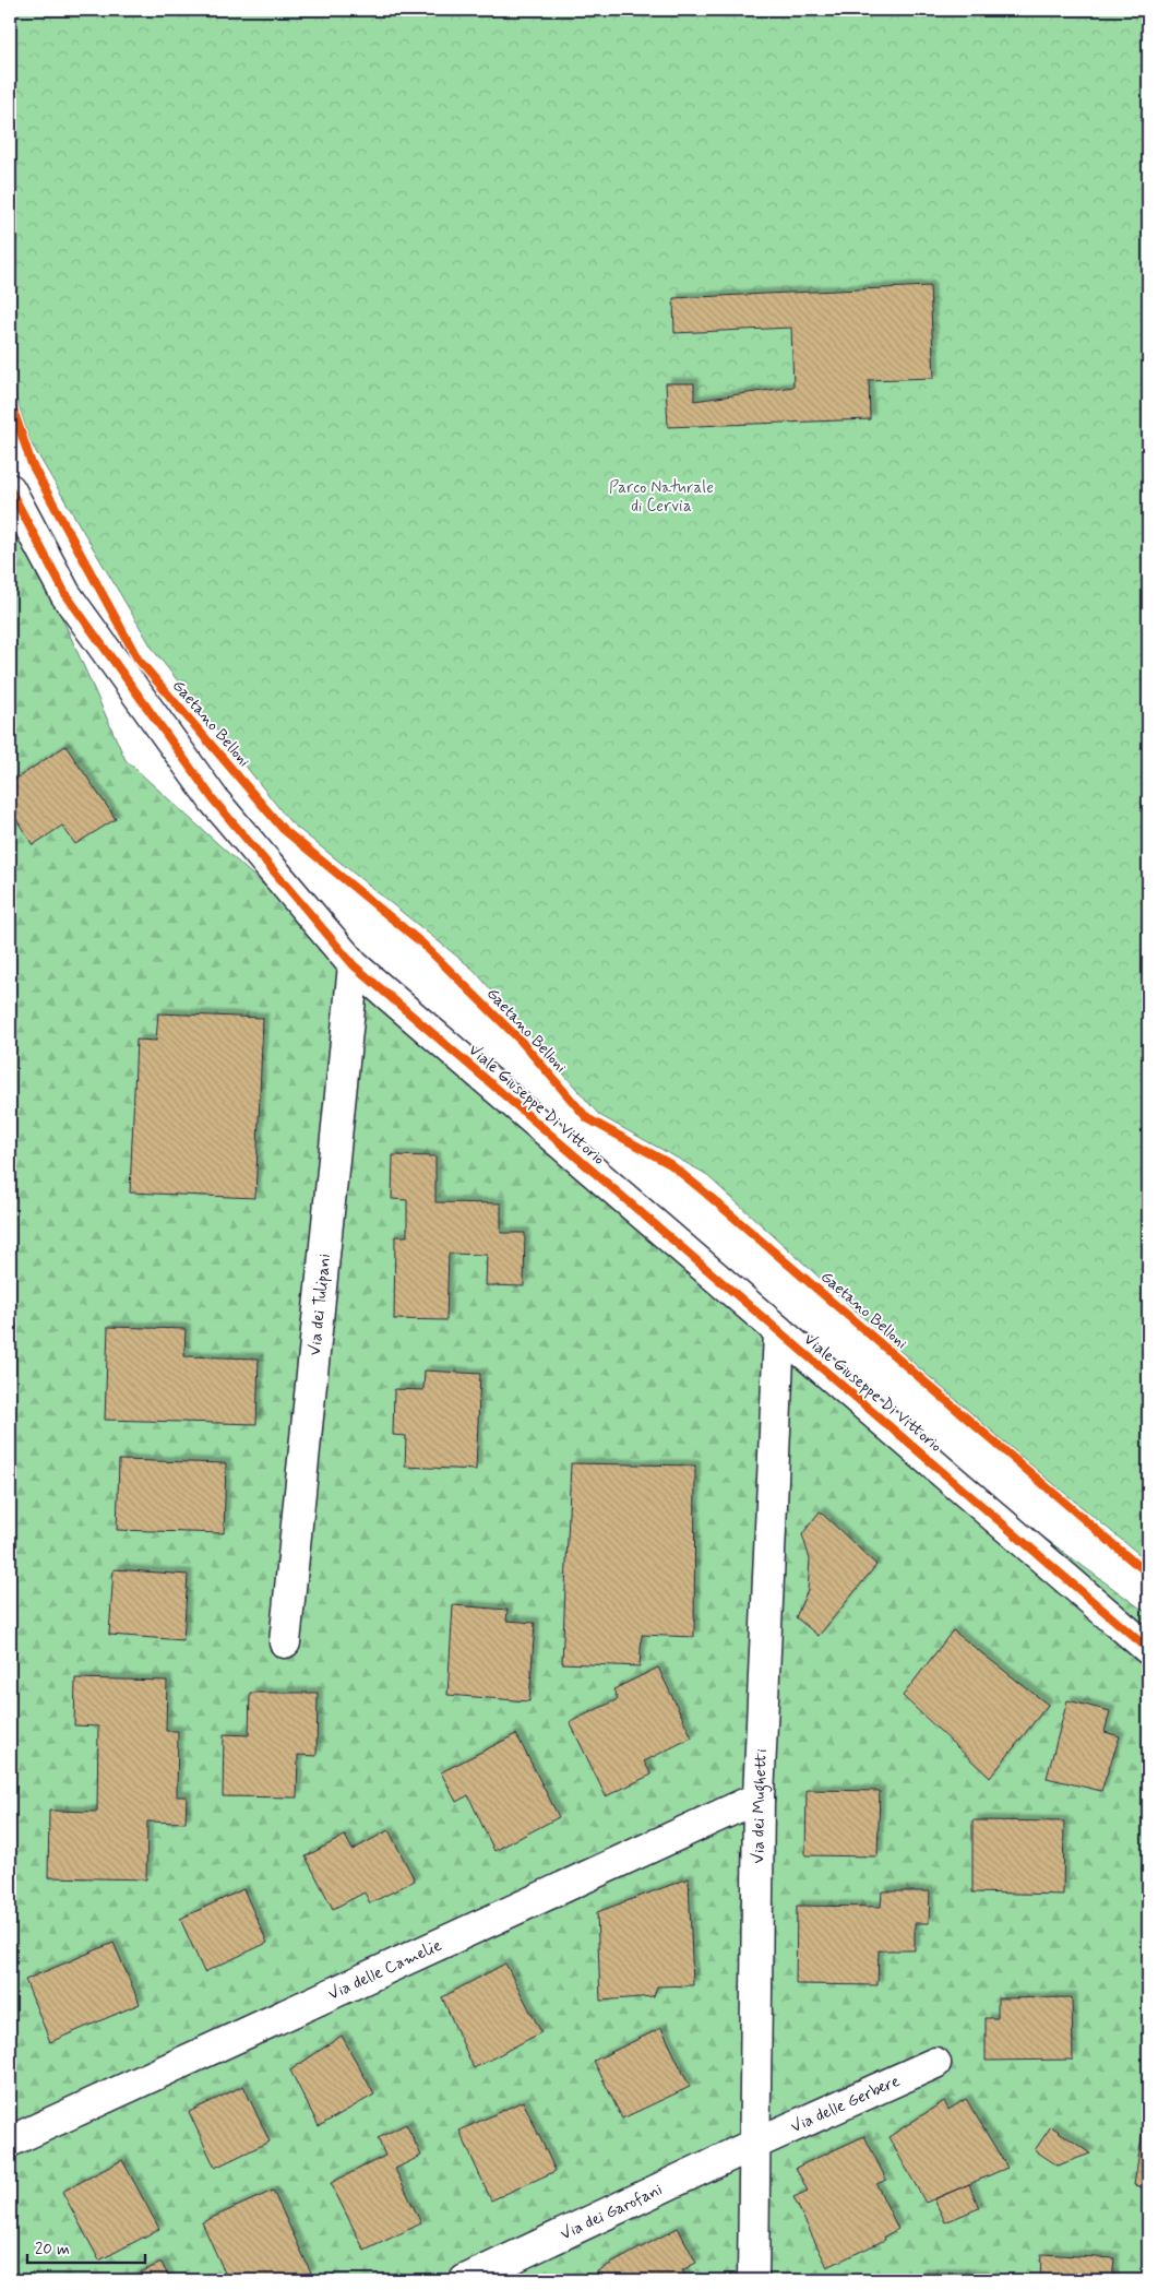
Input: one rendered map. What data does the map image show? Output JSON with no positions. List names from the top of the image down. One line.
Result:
{"streets":{"street":["Viale Giuseppe Di Vittorio","Via dei Tulipani","Via dei Mughetti","Via delle Camelie","Via delle Gerbere","Via dei Garofani"],"cycle path":["Gaetano Belloni"]},"crossings":[["Viale Giuseppe Di Vittorio","Via dei Tulipani"],["Viale Giuseppe Di Vittorio","Via dei Mughetti"],["Via dei Mughetti","Via delle Camelie"],["Via dei Mughetti","Via delle Gerbere"],["Via dei Mughetti","Via dei Garofani"],["Via delle Gerbere","Via dei Garofani"]],"parks":["Parco Naturale di Cervia"],"scale_bar":"20 m"}
